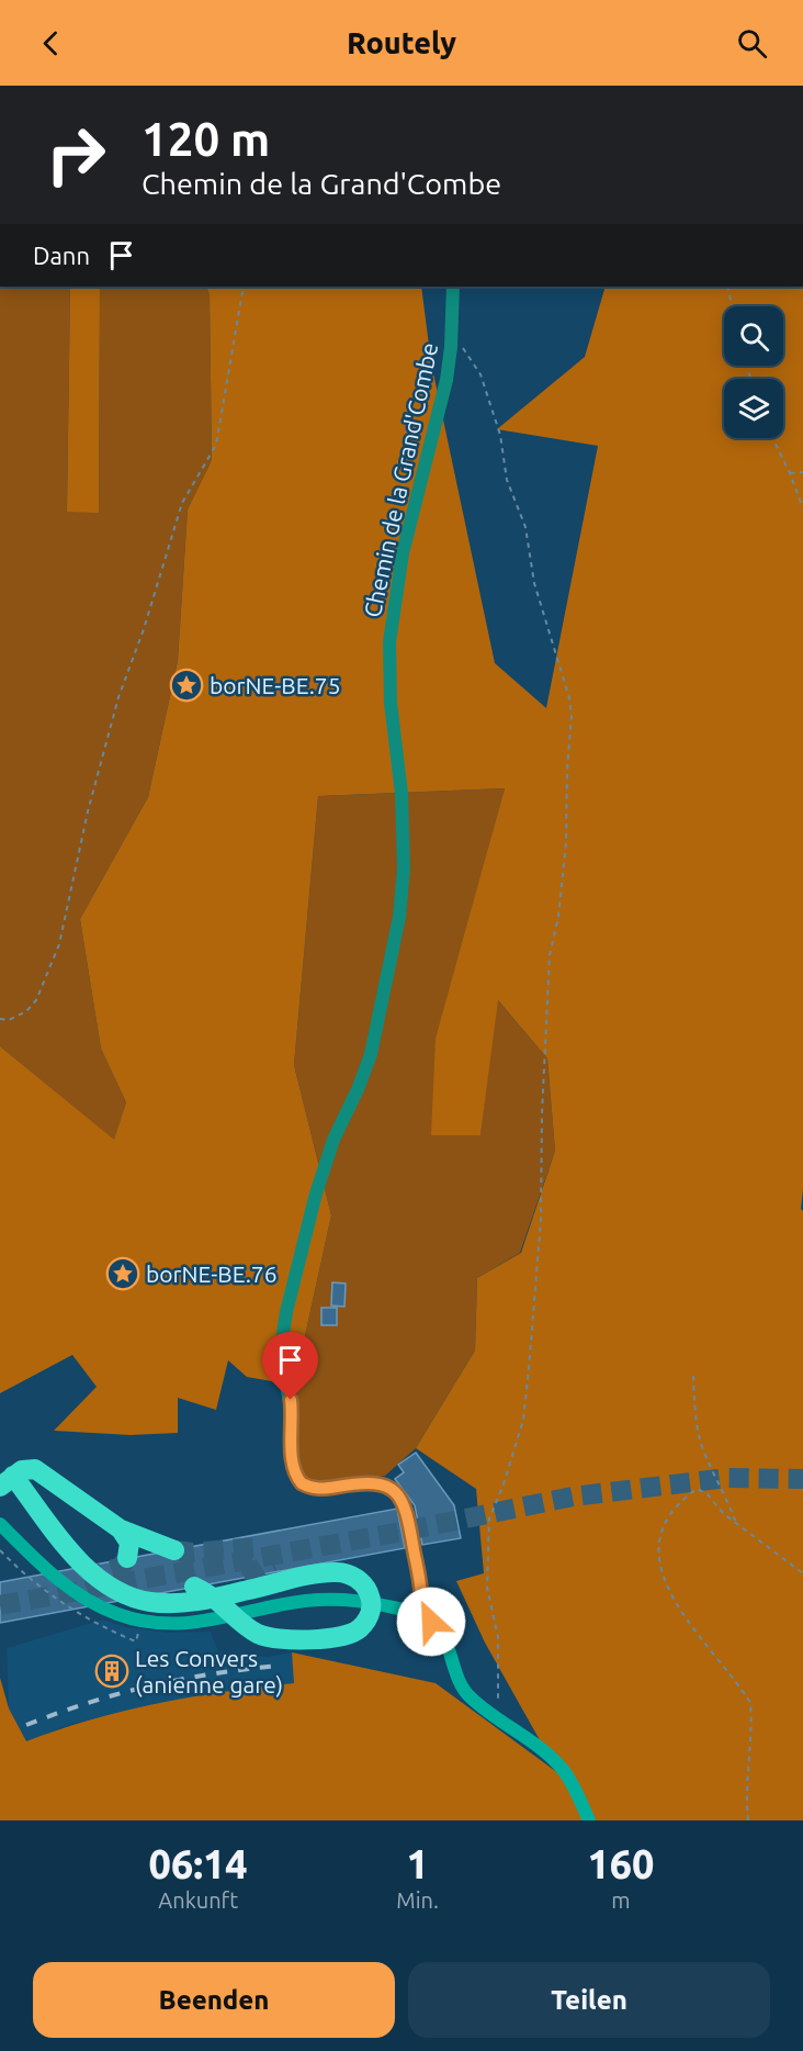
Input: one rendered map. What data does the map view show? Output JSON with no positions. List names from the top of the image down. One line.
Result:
{"streets":{"street":["Chemin de la Grand'Combe"]},"places":{"place":["borNE-BE.75","borNE-BE.76"],"building":["Les Convers (anienne gare)"]},"page":{"header":"Routely","turn":["120 m","Chemin de la Grand'Combe"],"then":"Dann","eta":["06:14","Ankunft","1","Min.","160","m"],"buttons":["Beenden","Teilen"]}}
